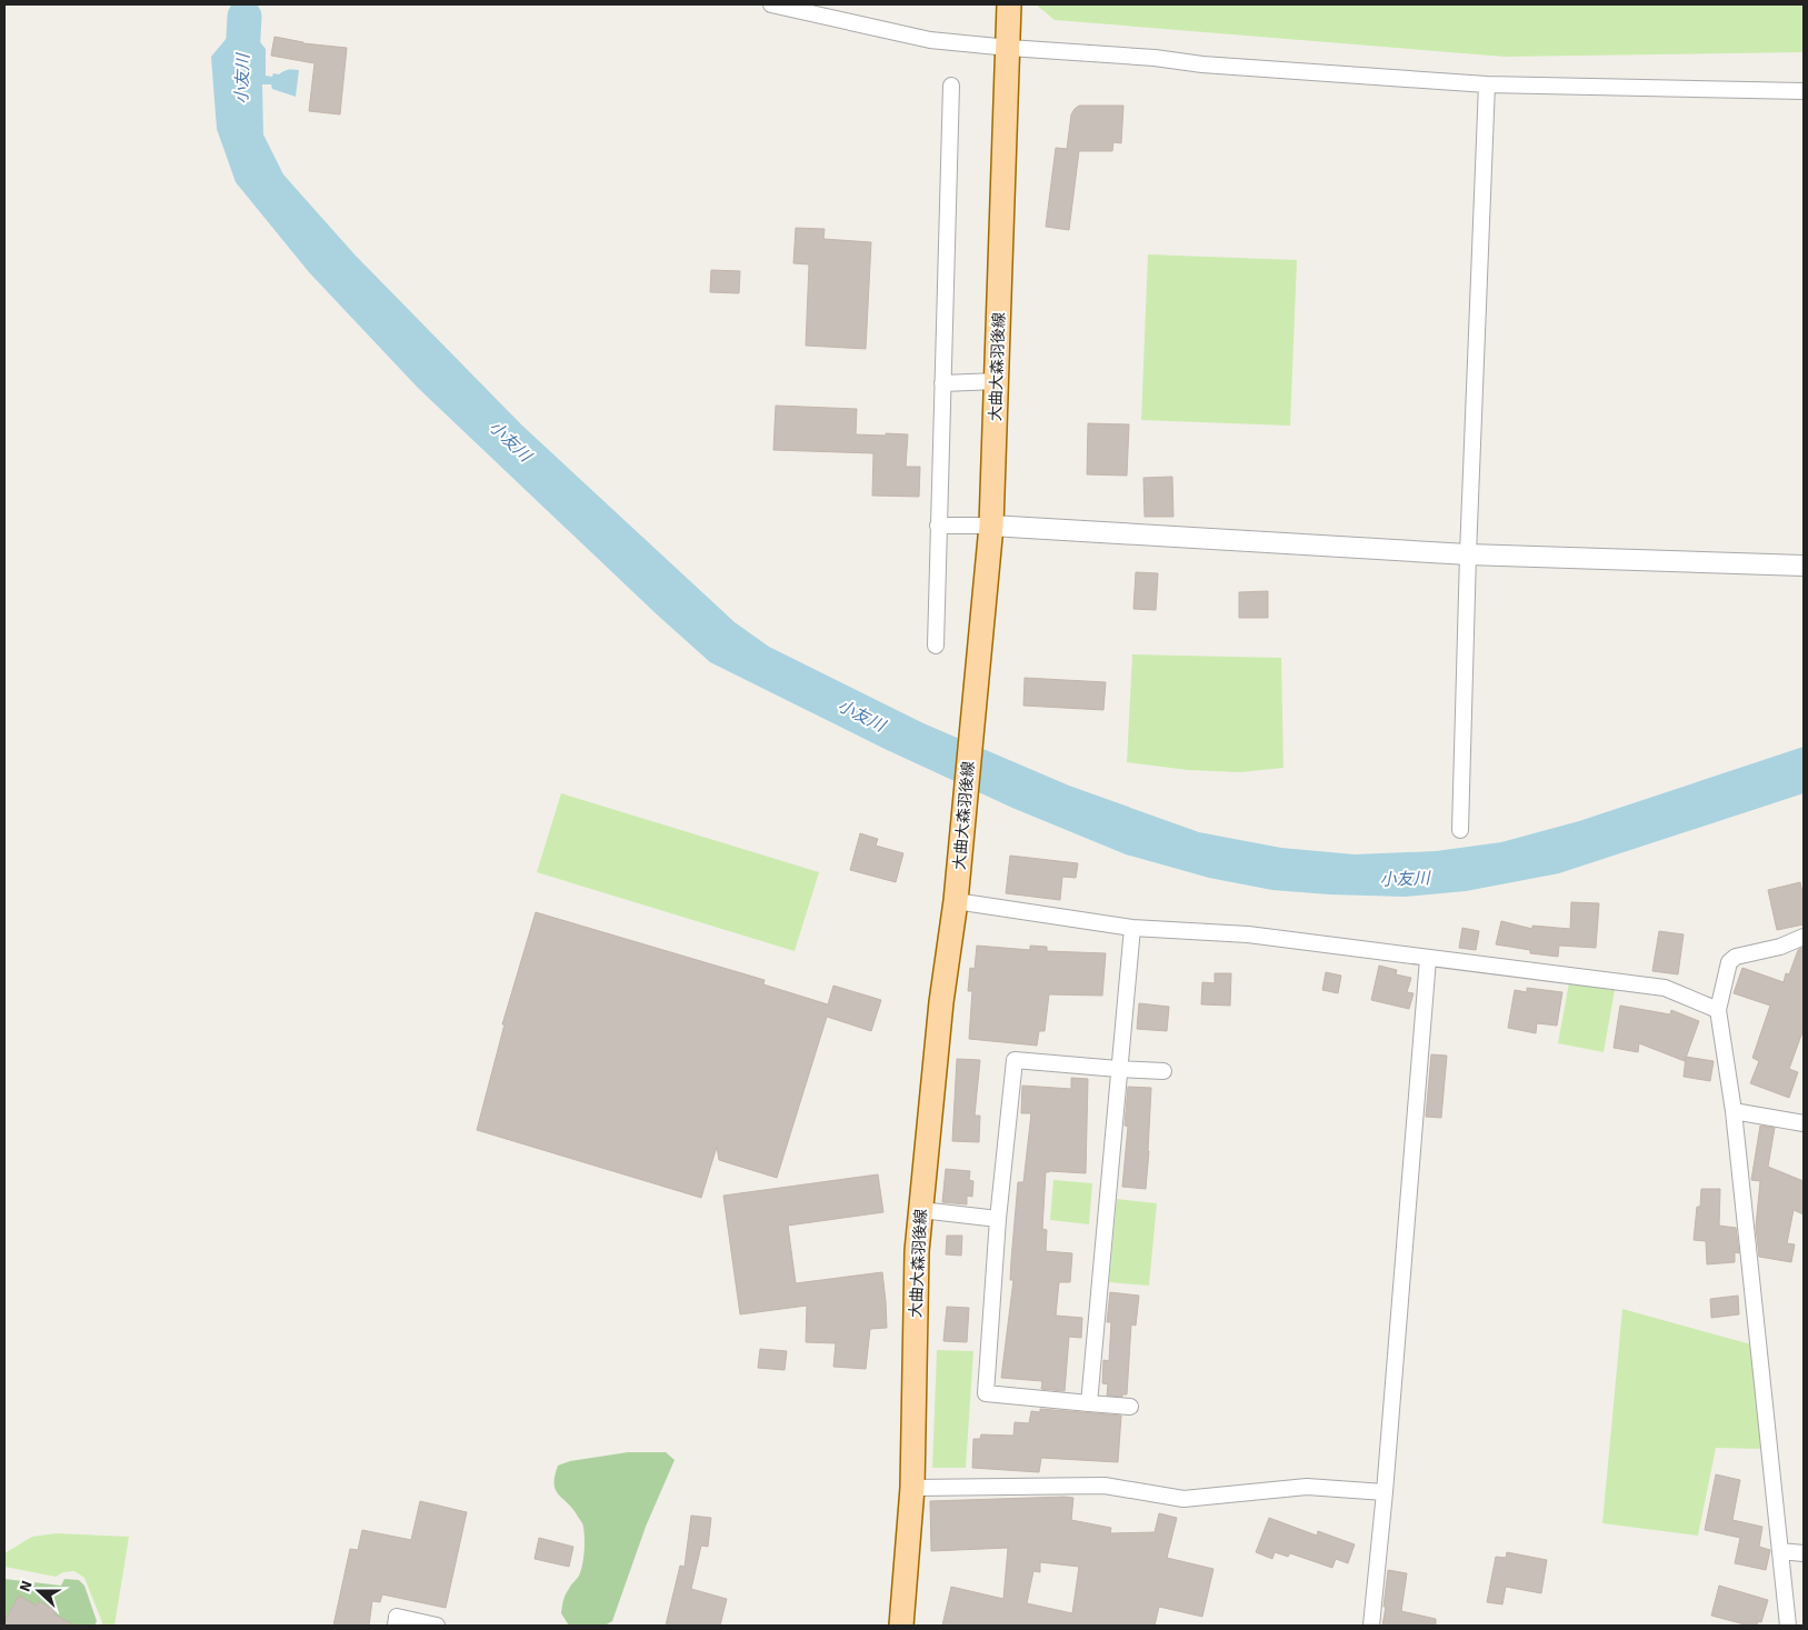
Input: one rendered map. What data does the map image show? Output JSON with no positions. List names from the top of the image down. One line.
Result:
{"streets":{"main road":["大曲大森羽後線"]},"water":["小友川"],"north":"left"}
